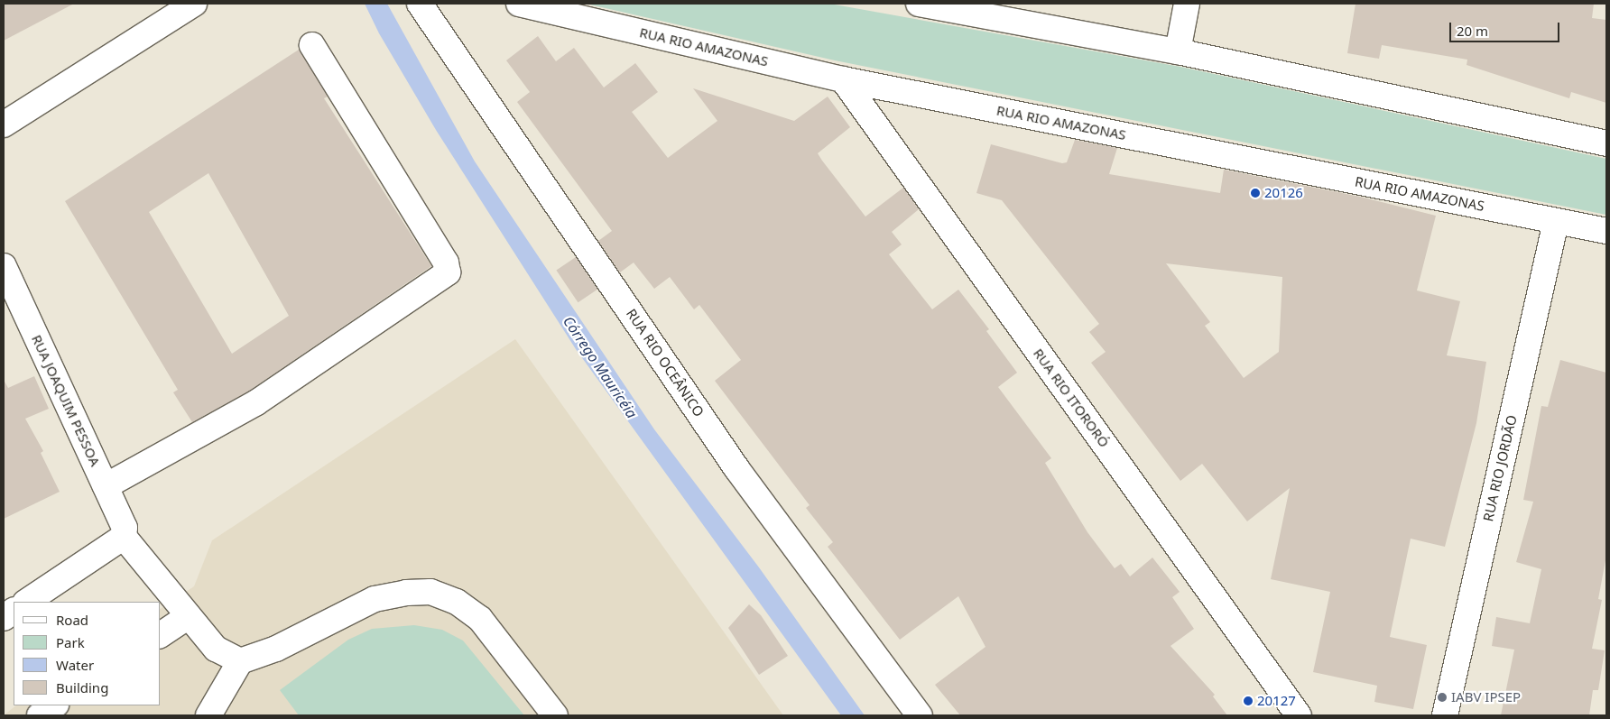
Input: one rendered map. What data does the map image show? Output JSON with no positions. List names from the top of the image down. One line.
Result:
{"streets":{"street":["RUA RIO AMAZONAS","RUA RIO OCEÂNICO","RUA RIO ITORORÓ","RUA JOAQUIM PESSOA","RUA RIO JORDÃO"]},"crossings":[["RUA RIO AMAZONAS","RUA RIO ITORORÓ"],["RUA RIO AMAZONAS","RUA RIO JORDÃO"]],"water":["Córrego Mauricéia"],"places":["20126","IABV IPSEP","20127"],"legend":["Road","Park","Water","Building"],"scale_bar":"20 m"}
